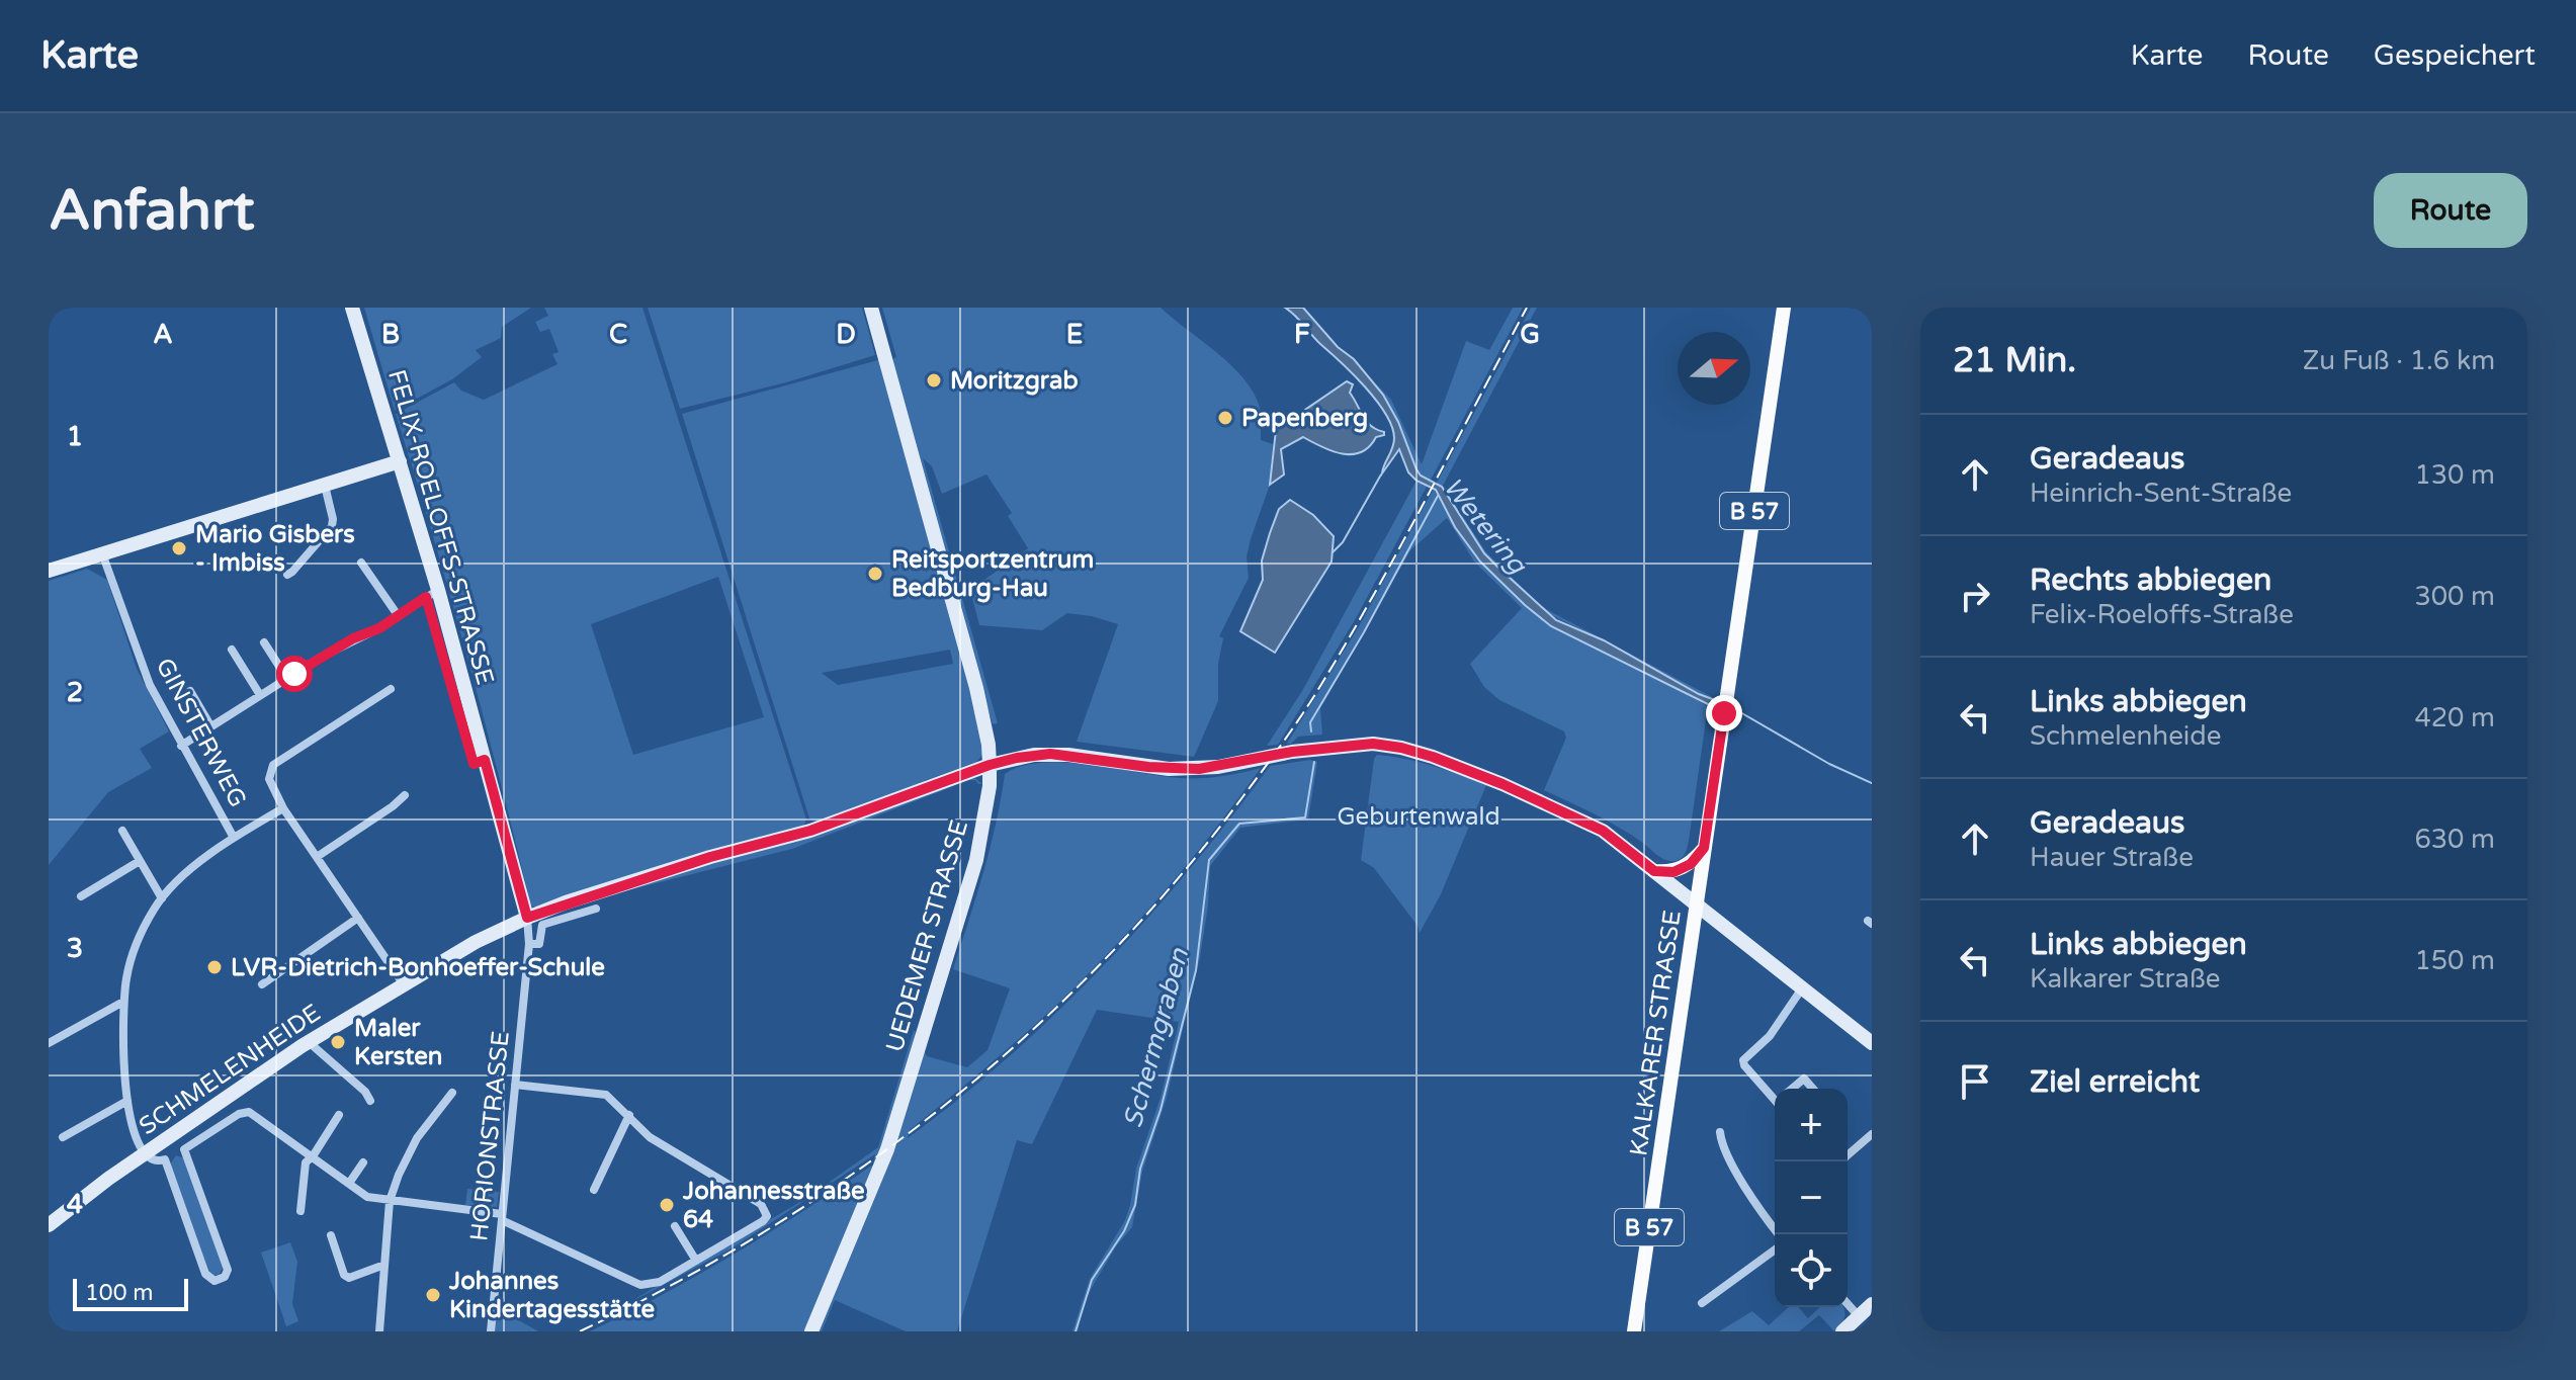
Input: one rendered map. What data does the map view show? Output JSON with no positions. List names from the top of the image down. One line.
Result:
{"streets":{"main road":["B 57","KALKARER STRASSE"],"street":["FELIX-ROELOFFS-STRASSE","GINSTERWEG","UEDEMER STRASSE","SCHMELENHEIDE","HORIONSTRASSE"]},"crossings":[["FELIX-ROELOFFS-STRASSE","SCHMELENHEIDE"],["FELIX-ROELOFFS-STRASSE","HORIONSTRASSE"],["UEDEMER STRASSE","SCHMELENHEIDE"],["KALKARER STRASSE","SCHMELENHEIDE"],["SCHMELENHEIDE","HORIONSTRASSE"]],"water":["Wetering","Schermgraben"],"parks":["Geburtenwald"],"places":["Moritzgrab","Papenberg","Mario Gisbers - Imbiss","Reitsportzentrum Bedburg-Hau","LVR-Dietrich-Bonhoeffer-Schule","Maler Kersten","Johannesstraße 64","Johannes Kindertagesstätte"],"scale_bar":"100 m","north":"right","page":{"header":"Karte","nav":["Karte","Route","Gespeichert"],"buttons":"Route","title":"Anfahrt","heading":["21 Min.","Zu Fuß · 1.6 km"],"list":[["Geradeaus","Heinrich-Sent-Straße","130 m"],["Rechts abbiegen","Felix-Roeloffs-Straße","300 m"],["Links abbiegen","Schmelenheide","420 m"],["Geradeaus","Hauer Straße","630 m"],["Links abbiegen","Kalkarer Straße","150 m"],"Ziel erreicht"],"map_buttons":["+","−"],"scale":"100 m"},"grid":{"columns":["A","B","C","D","E","F","G"],"rows":["1","2","3","4"]}}
